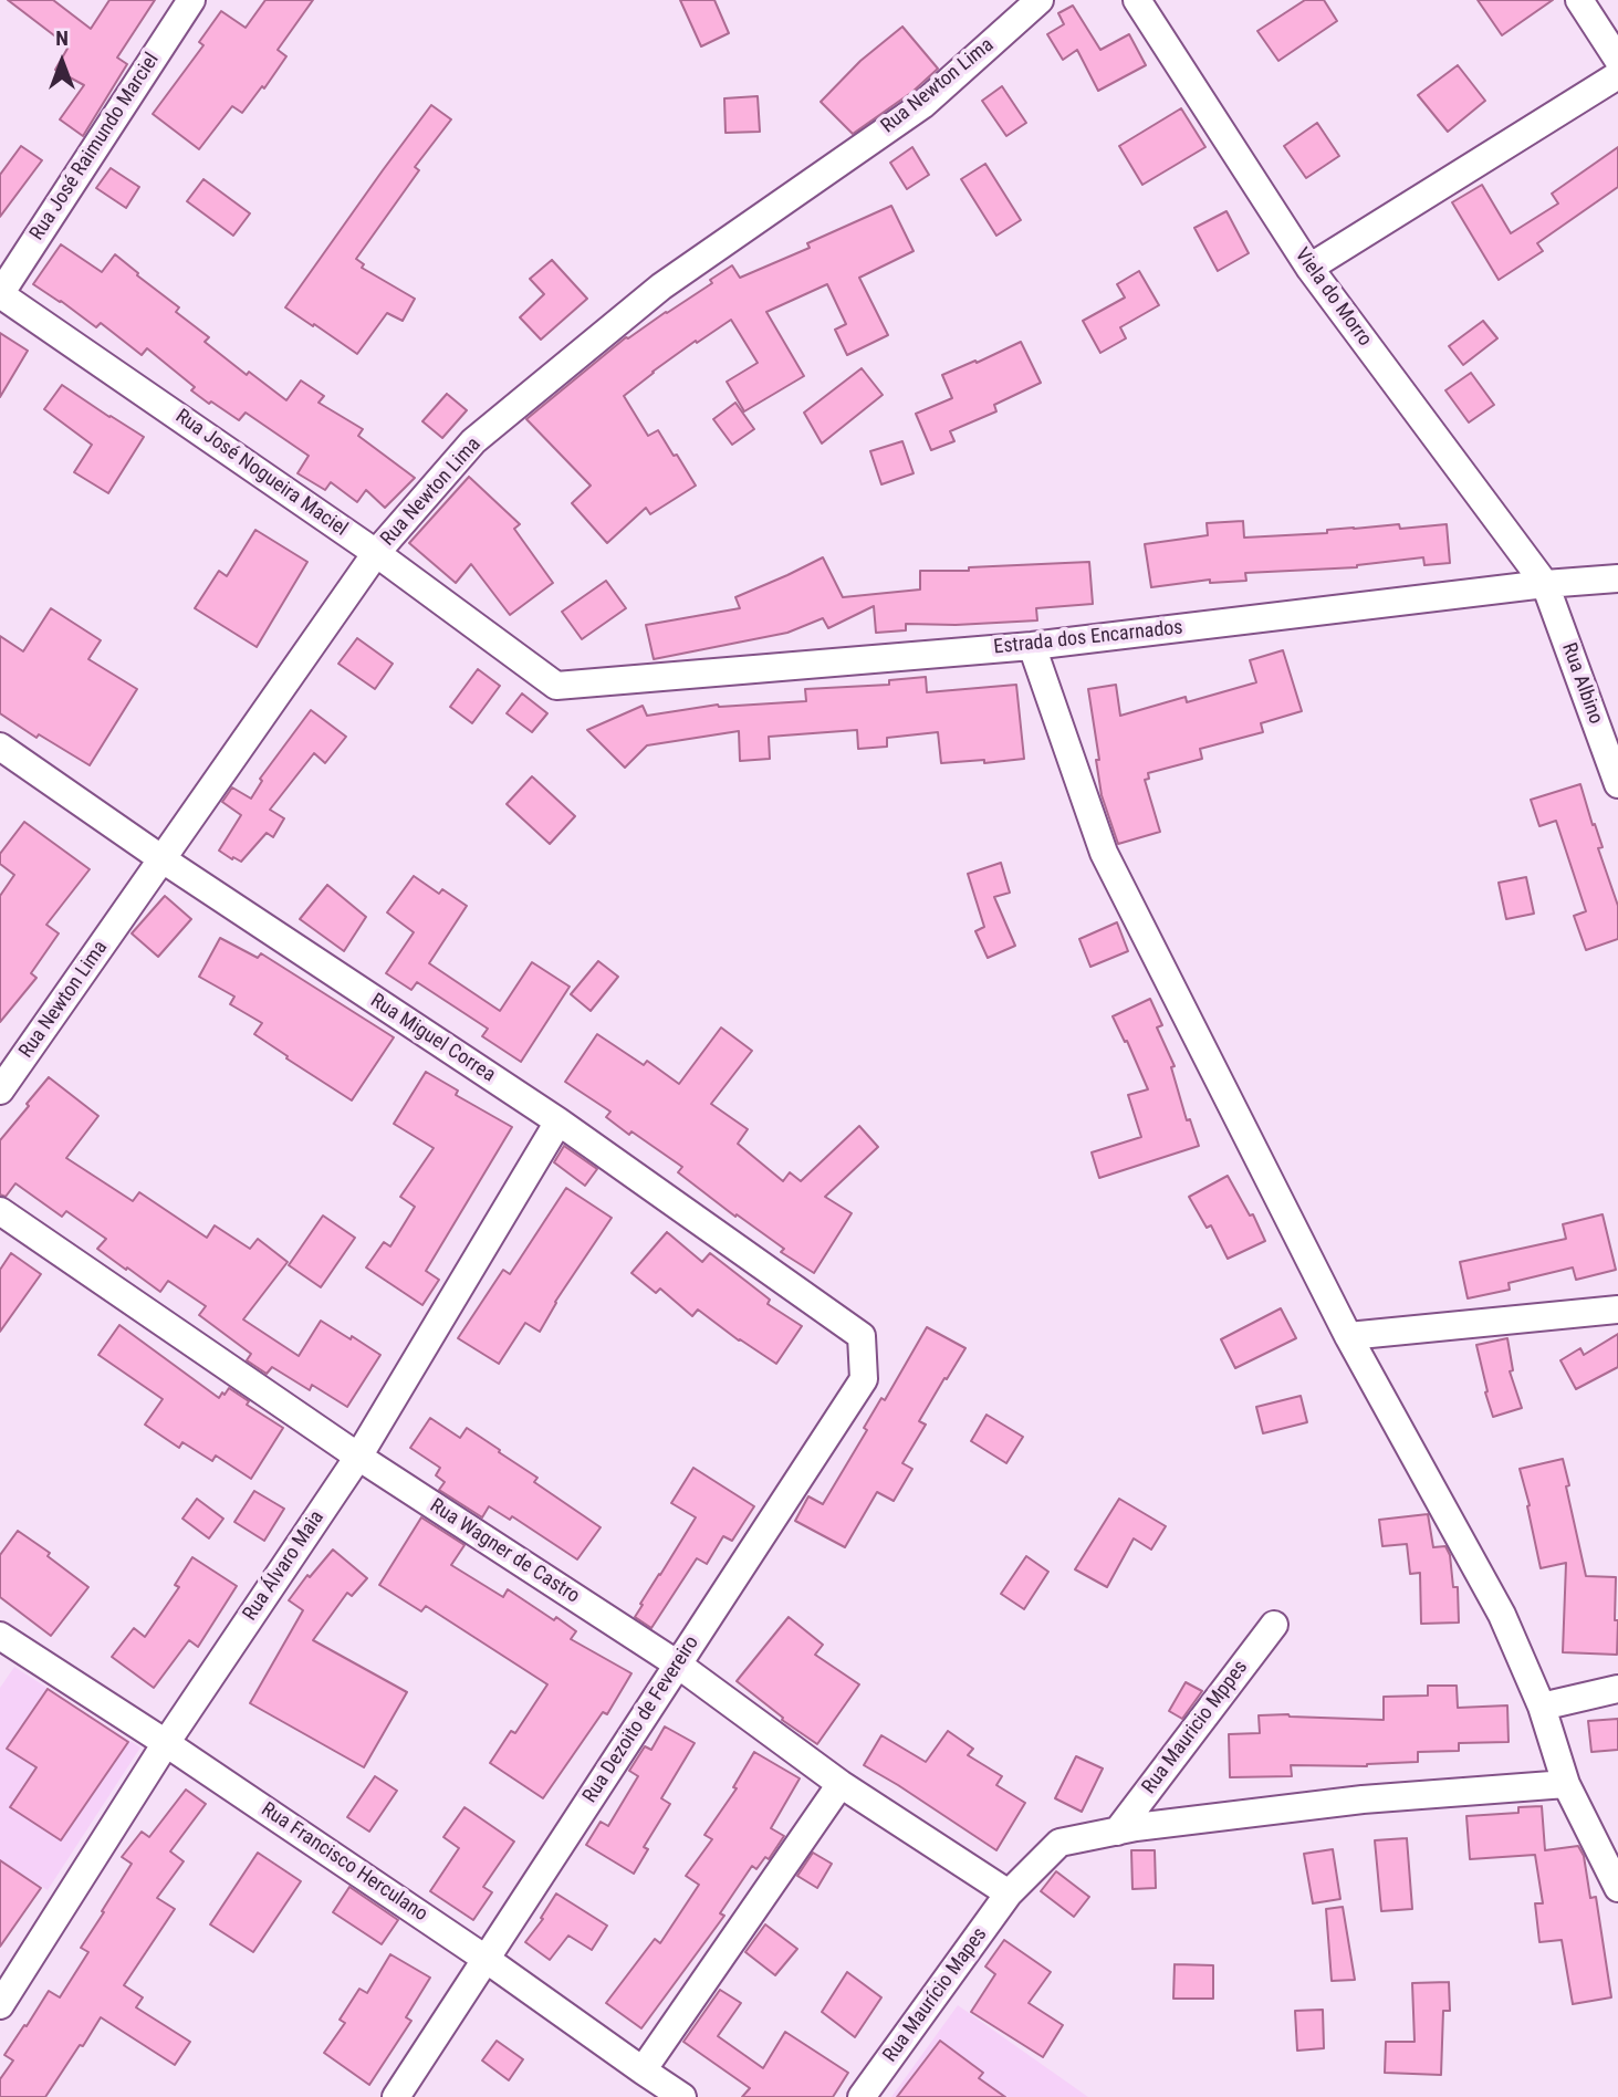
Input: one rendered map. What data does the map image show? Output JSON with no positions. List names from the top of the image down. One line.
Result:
{"streets":{"street":["Rua Newton Lima","Rua José Raimundo Marciel","Viela do Morro","Rua José Nogueira Maciel","Estrada dos Encarnados","Rua Albino","Rua Miguel Correa","Rua Wagner de Castro","Rua Álvaro Maia","Rua Dezoito de Fevereiro","Rua Mauricio Mppes","Rua Francisco Herculano","Rua Maurício Mapes"]},"crossings":[["Rua Newton Lima","Rua José Nogueira Maciel"],["Rua Newton Lima","Rua Miguel Correa"],["Rua José Raimundo Marciel","Rua José Nogueira Maciel"],["Viela do Morro","Estrada dos Encarnados"],["Viela do Morro","Rua Albino"],["Rua José Nogueira Maciel","Estrada dos Encarnados"],["Estrada dos Encarnados","Rua Albino"],["Rua Miguel Correa","Rua Álvaro Maia"],["Rua Miguel Correa","Rua Dezoito de Fevereiro"],["Rua Wagner de Castro","Rua Álvaro Maia"],["Rua Wagner de Castro","Rua Dezoito de Fevereiro"],["Rua Wagner de Castro","Rua Maurício Mapes"],["Rua Álvaro Maia","Rua Francisco Herculano"],["Rua Dezoito de Fevereiro","Rua Francisco Herculano"],["Rua Mauricio Mppes","Rua Maurício Mapes"]],"north":"top"}
